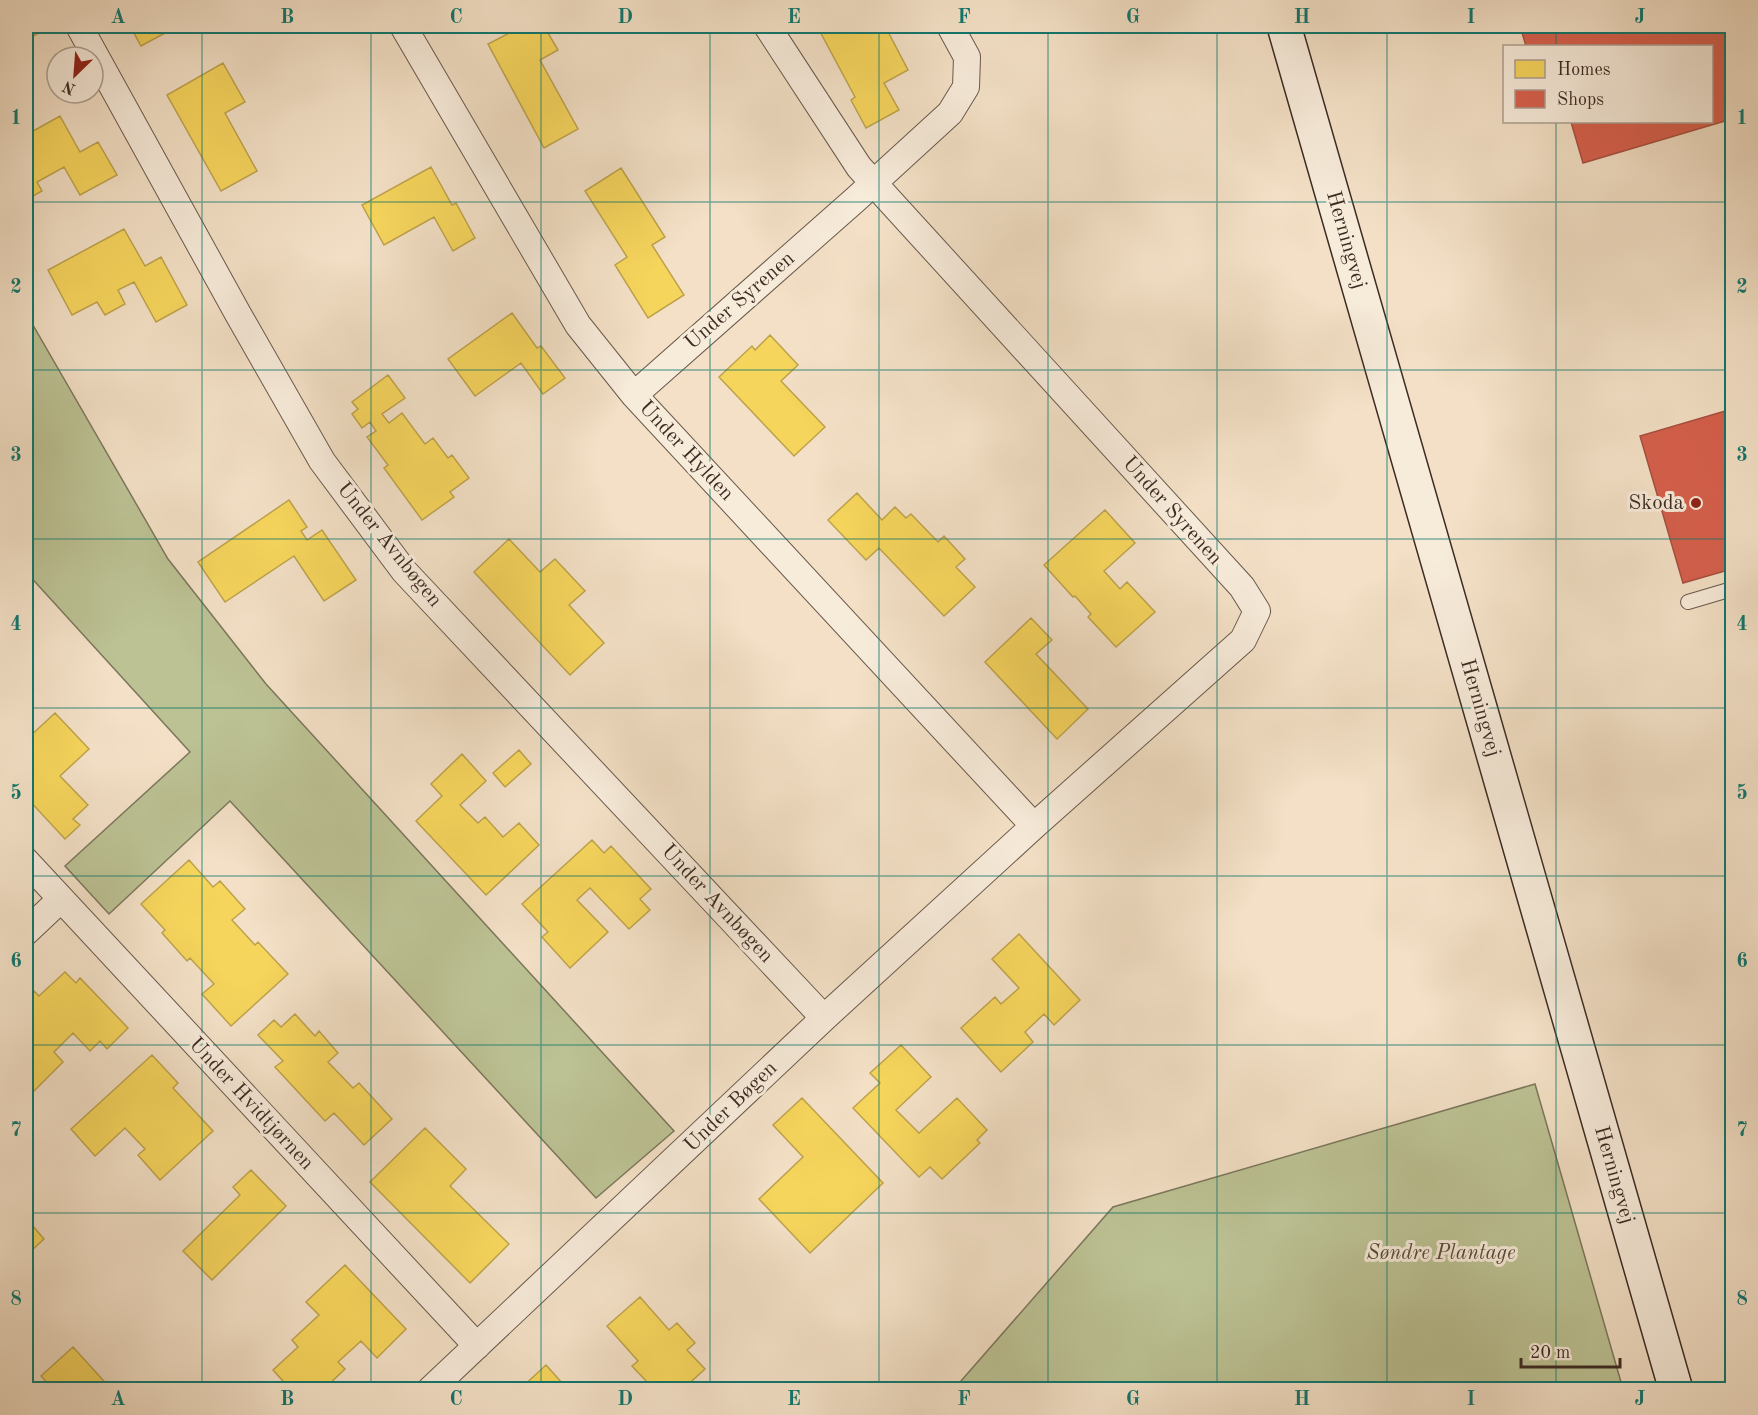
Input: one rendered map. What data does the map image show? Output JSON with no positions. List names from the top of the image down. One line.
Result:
{"streets":{"main road":["Herningvej"],"street":["Under Syrenen","Under Hylden","Under Avnbøgen","Under Hvidtjørnen","Under Bøgen"]},"crossings":[["Under Syrenen","Under Hylden"],["Under Syrenen","Under Bøgen"],["Under Hylden","Under Bøgen"],["Under Avnbøgen","Under Bøgen"],["Under Hvidtjørnen","Under Bøgen"]],"parks":["Søndre Plantage"],"places":["Skoda"],"legend":["Homes","Shops"],"scale_bar":"20 m","north":"bottom left","grid":{"columns":["A","B","C","D","E","F","G","H","I","J"],"rows":["1","2","3","4","5","6","7","8"]}}
